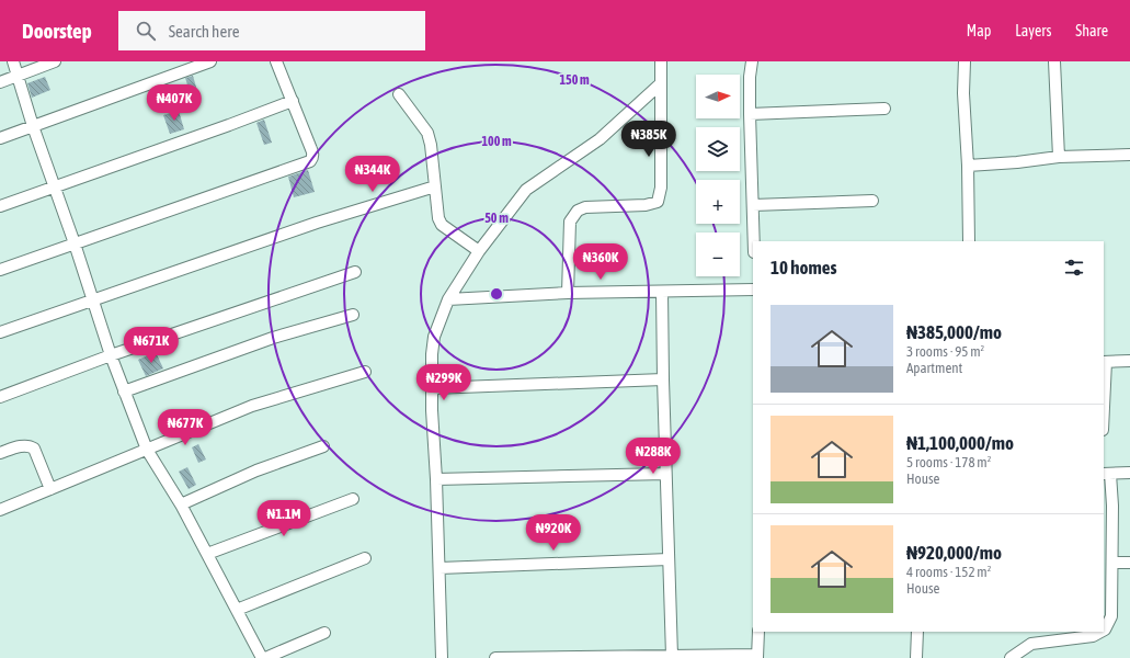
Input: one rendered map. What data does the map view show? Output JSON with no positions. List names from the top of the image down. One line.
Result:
{"north":"right","page":{"header":"Doorstep","search":"Search here","nav":["Map","Layers","Share"],"map_buttons":["+","−"],"price":["₦407K","₦385K","₦344K","₦360K","₦671K","₦299K","₦677K","₦288K","₦1.1M","₦920K"],"heading":"10 homes","list":[{"name":"₦385,000/mo","note":"3 rooms · 95 m² · Apartment"},{"name":"₦1,100,000/mo","note":"5 rooms · 178 m² · House"},{"name":"₦920,000/mo","note":"4 rooms · 152 m² · House"}]},"rings":["150 m","100 m","50 m"]}
